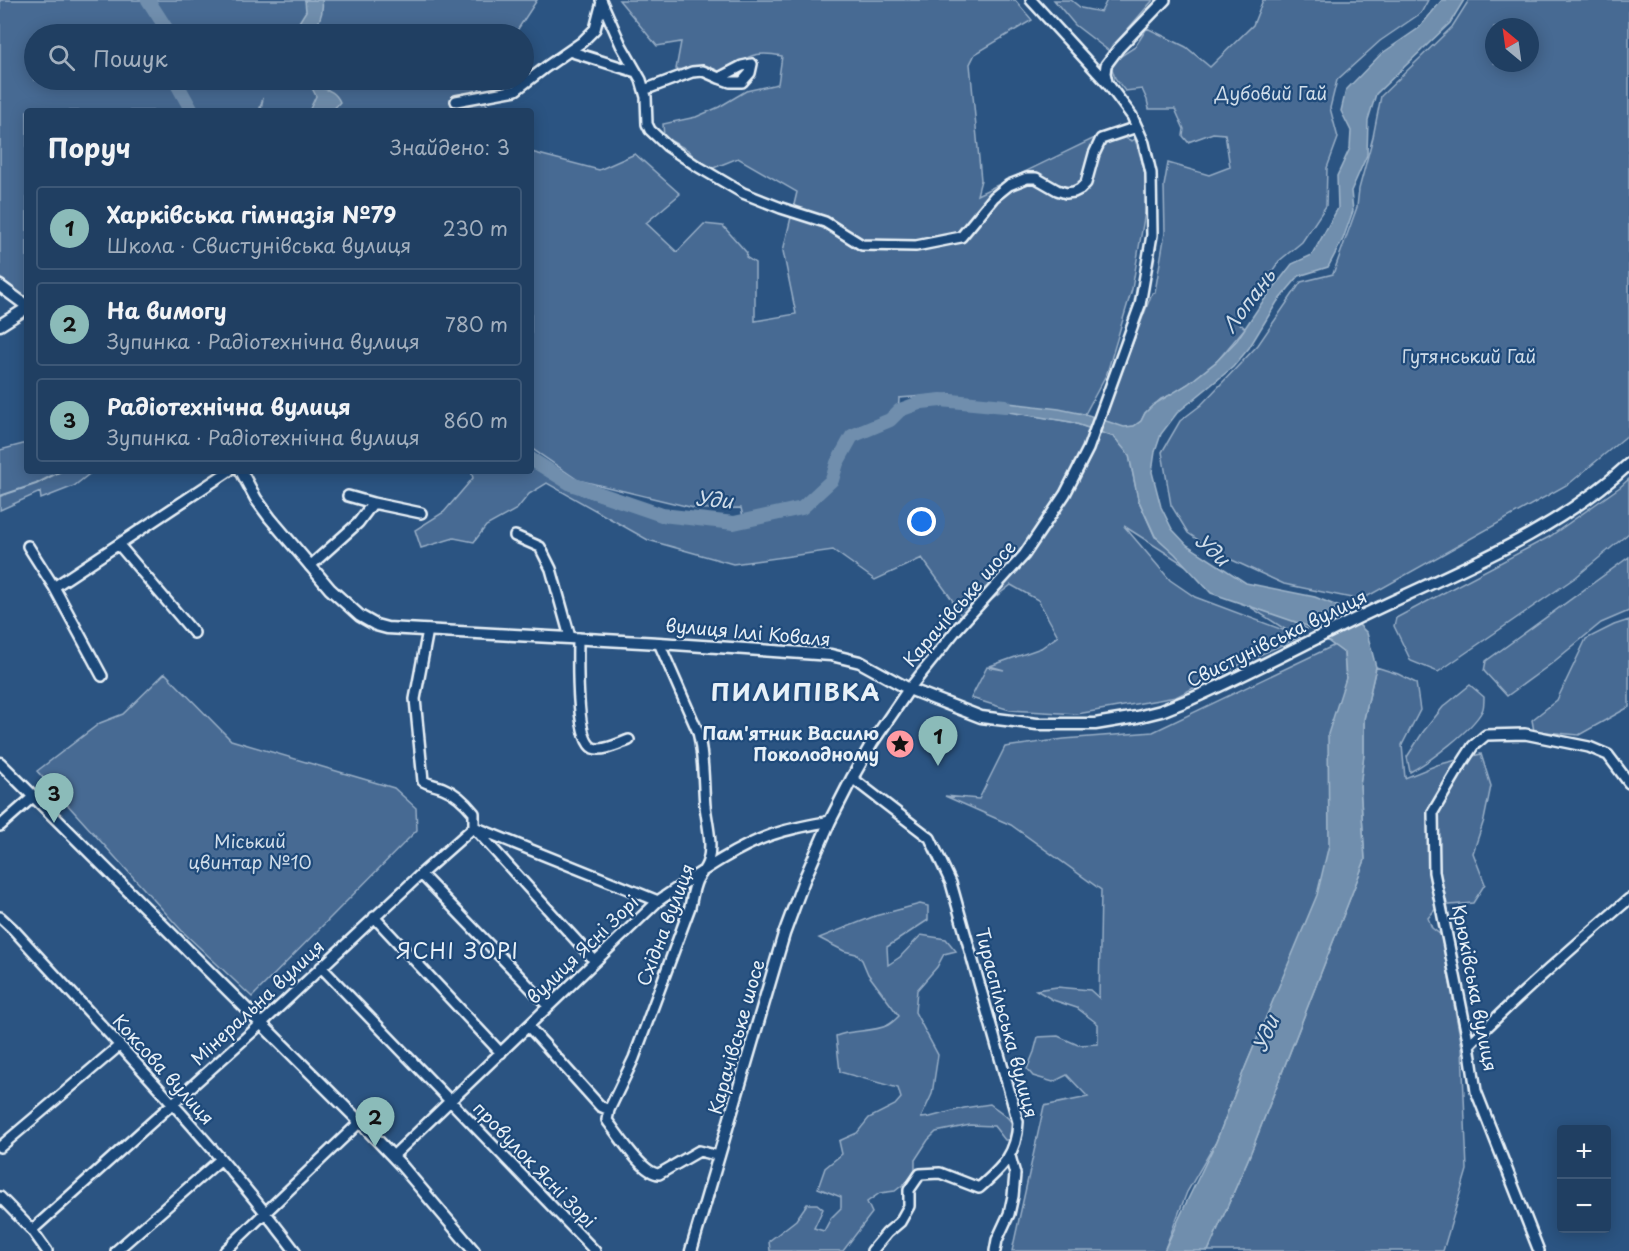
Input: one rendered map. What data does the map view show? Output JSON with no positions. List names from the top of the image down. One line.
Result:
{"streets":{"main road":["Карачівське шосе","вулиця Іллі Коваля","Свистунівська вулиця"],"street":["Східна вулиця","вулиця Ясні Зорі","Крюківська вулиця","Мінеральна вулиця","Тираспільська вулиця","Коксова вулиця","провулок Ясні Зорі"]},"crossings":[["Карачівське шосе","вулиця Іллі Коваля"],["Карачівське шосе","Свистунівська вулиця"],["Карачівське шосе","вулиця Ясні Зорі"],["Карачівське шосе","Тираспільська вулиця"],["вулиця Іллі Коваля","Свистунівська вулиця"],["вулиця Іллі Коваля","Східна вулиця"],["Східна вулиця","вулиця Ясні Зорі"],["вулиця Ясні Зорі","провулок Ясні Зорі"],["Мінеральна вулиця","Коксова вулиця"],["Мінеральна вулиця","провулок Ясні Зорі"]],"districts":["ПИЛИПІВКА","ЯСНІ ЗОРІ"],"water":["Лопань","Уди"],"parks":["Дубовий Гай","Гутянський Гай","Міський цвинтар №10"],"places":{"place":["Пам'ятник Василю Поколодному"]},"north":"top left","page":{"search":"Пошук","heading":["Поруч","Знайдено: 3"],"list":[{"mark":"1","name":"Харківська гімназія №79","note":"Школа · Свистунівська вулиця","value":"230 m"},{"mark":"2","name":"На вимогу","note":"Зупинка · Радіотехнічна вулиця","value":"780 m"},{"mark":"3","name":"Радіотехнічна вулиця","note":"Зупинка · Радіотехнічна вулиця","value":"860 m"}],"pins":["1","3","2"],"map_buttons":["+","−"]}}
